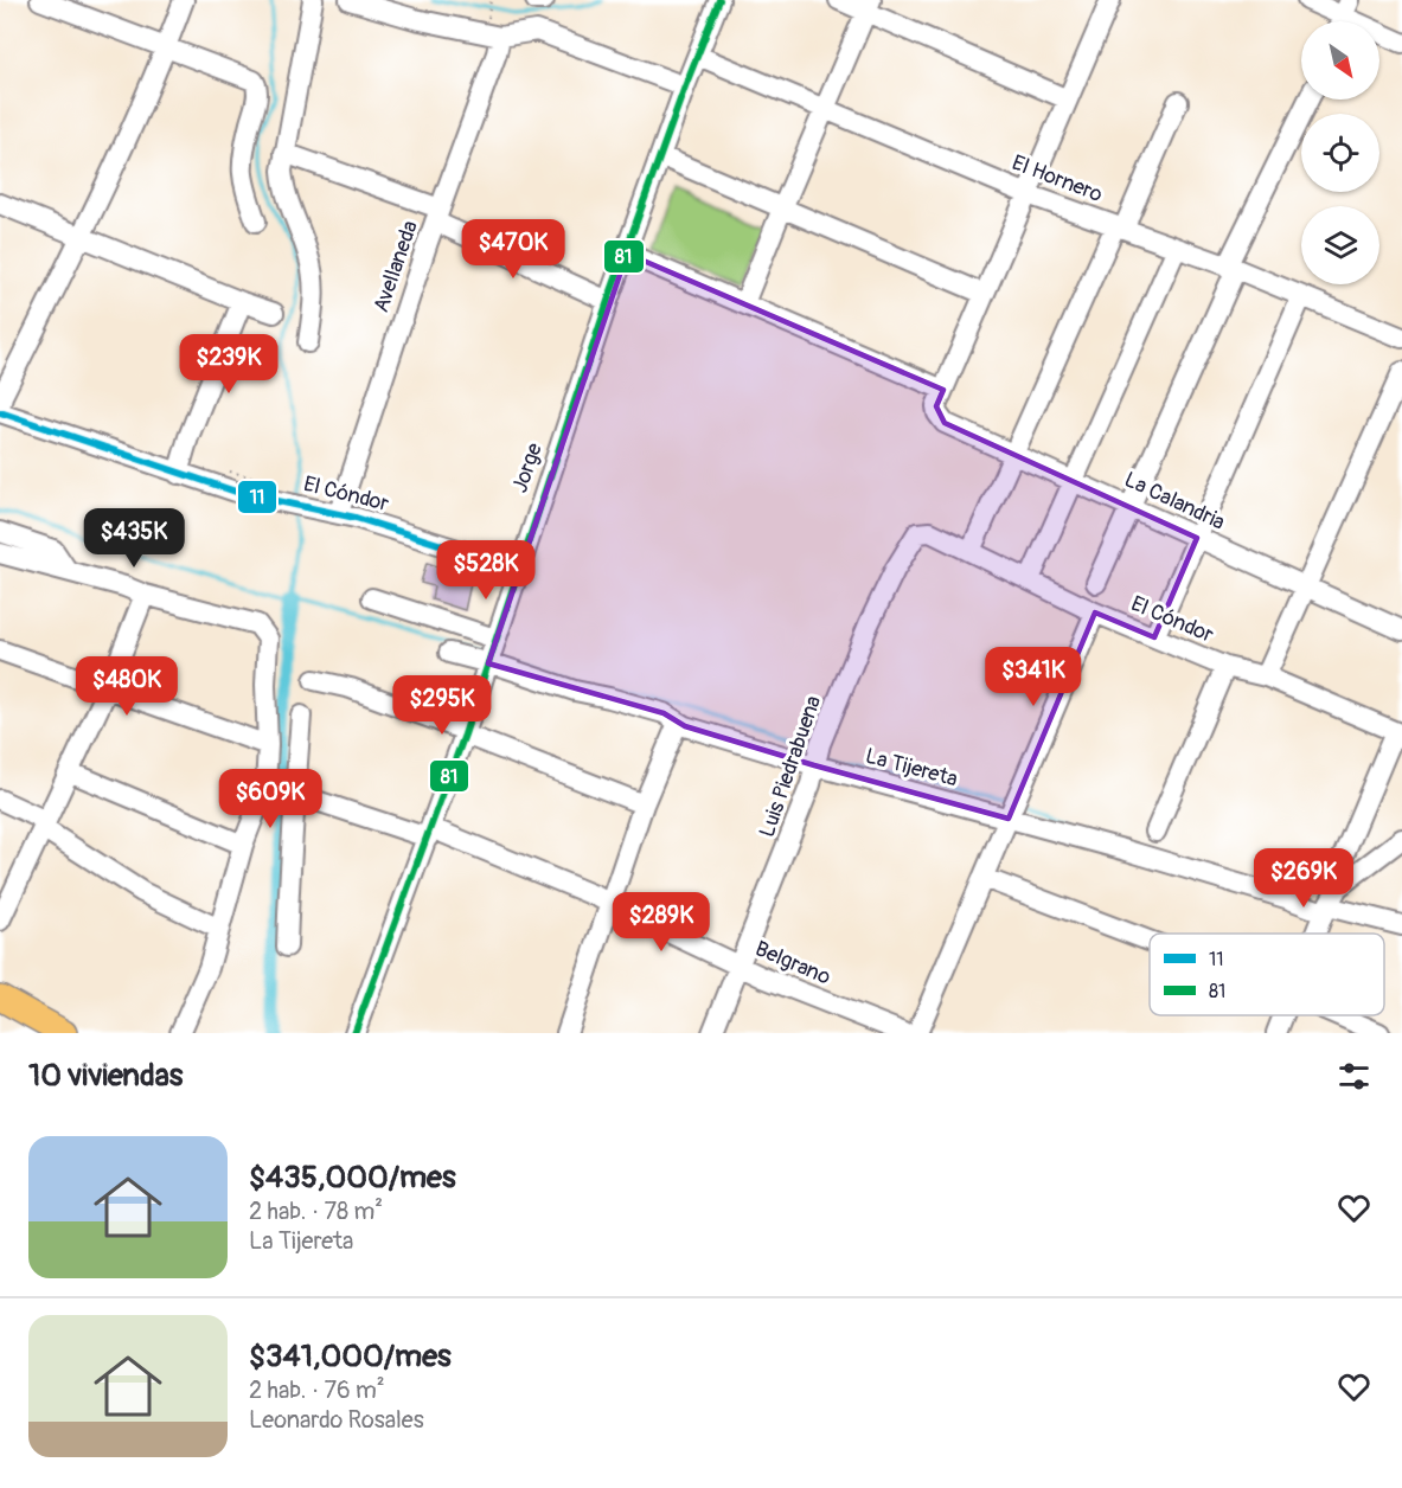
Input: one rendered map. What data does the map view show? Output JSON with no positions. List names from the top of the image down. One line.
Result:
{"streets":{"street":["El Hornero","Avellaneda","Jorge","El Cóndor","La Calandria","Luis Piedrabuena","La Tijereta","Belgrano"]},"crossings":[["El Hornero","Jorge"],["Avellaneda","El Cóndor"],["Jorge","El Cóndor"],["Jorge","La Calandria"],["Jorge","La Tijereta"],["Jorge","Belgrano"],["El Cóndor","Luis Piedrabuena"],["Luis Piedrabuena","La Tijereta"],["Luis Piedrabuena","Belgrano"]],"lines":["transit line 81","transit line 11"],"legend":["11","81"],"north":"bottom right","page":{"price":["$470K","$239K","$435K","$528K","$341K","$480K","$295K","$609K","$269K","$289K"],"heading":"10 viviendas","list":[{"name":"$435,000/mes","note":"2 hab. · 78 m² · La Tijereta"},{"name":"$341,000/mes","note":"2 hab. · 76 m² · Leonardo Rosales"}]}}
